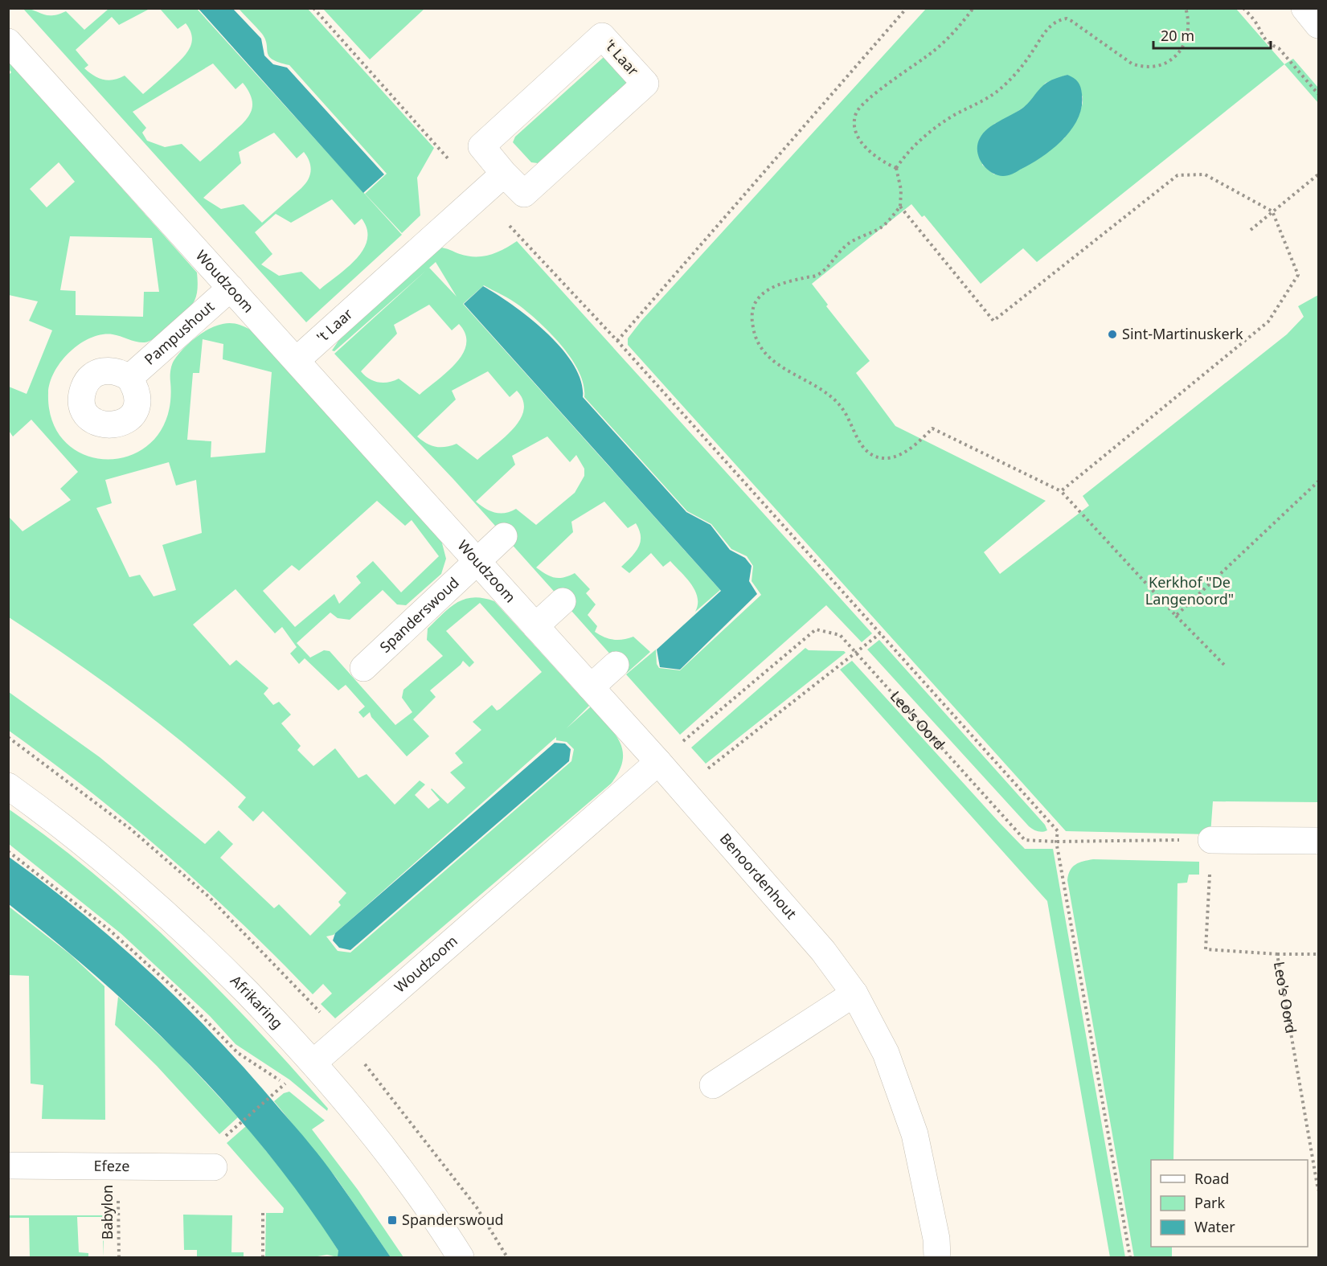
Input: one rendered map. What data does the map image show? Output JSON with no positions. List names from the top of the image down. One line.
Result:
{"streets":{"street":["'t Laar","Woudzoom","Pampushout","Spanderswoud","Benoordenhout","Afrikaring","Efeze"],"path":["Leo's Oord","Babylon"]},"crossings":[["'t Laar","Woudzoom"],["Woudzoom","Pampushout"],["Woudzoom","Spanderswoud"],["Woudzoom","Leo's Oord"],["Woudzoom","Benoordenhout"],["Woudzoom","Afrikaring"],["Leo's Oord","Benoordenhout"],["Efeze","Babylon"]],"parks":["Kerkhof \"De Langenoord\""],"places":{"other":["Sint-Martinuskerk"],"transit":["Spanderswoud"]},"legend":["Road","Park","Water"],"scale_bar":"20 m"}
